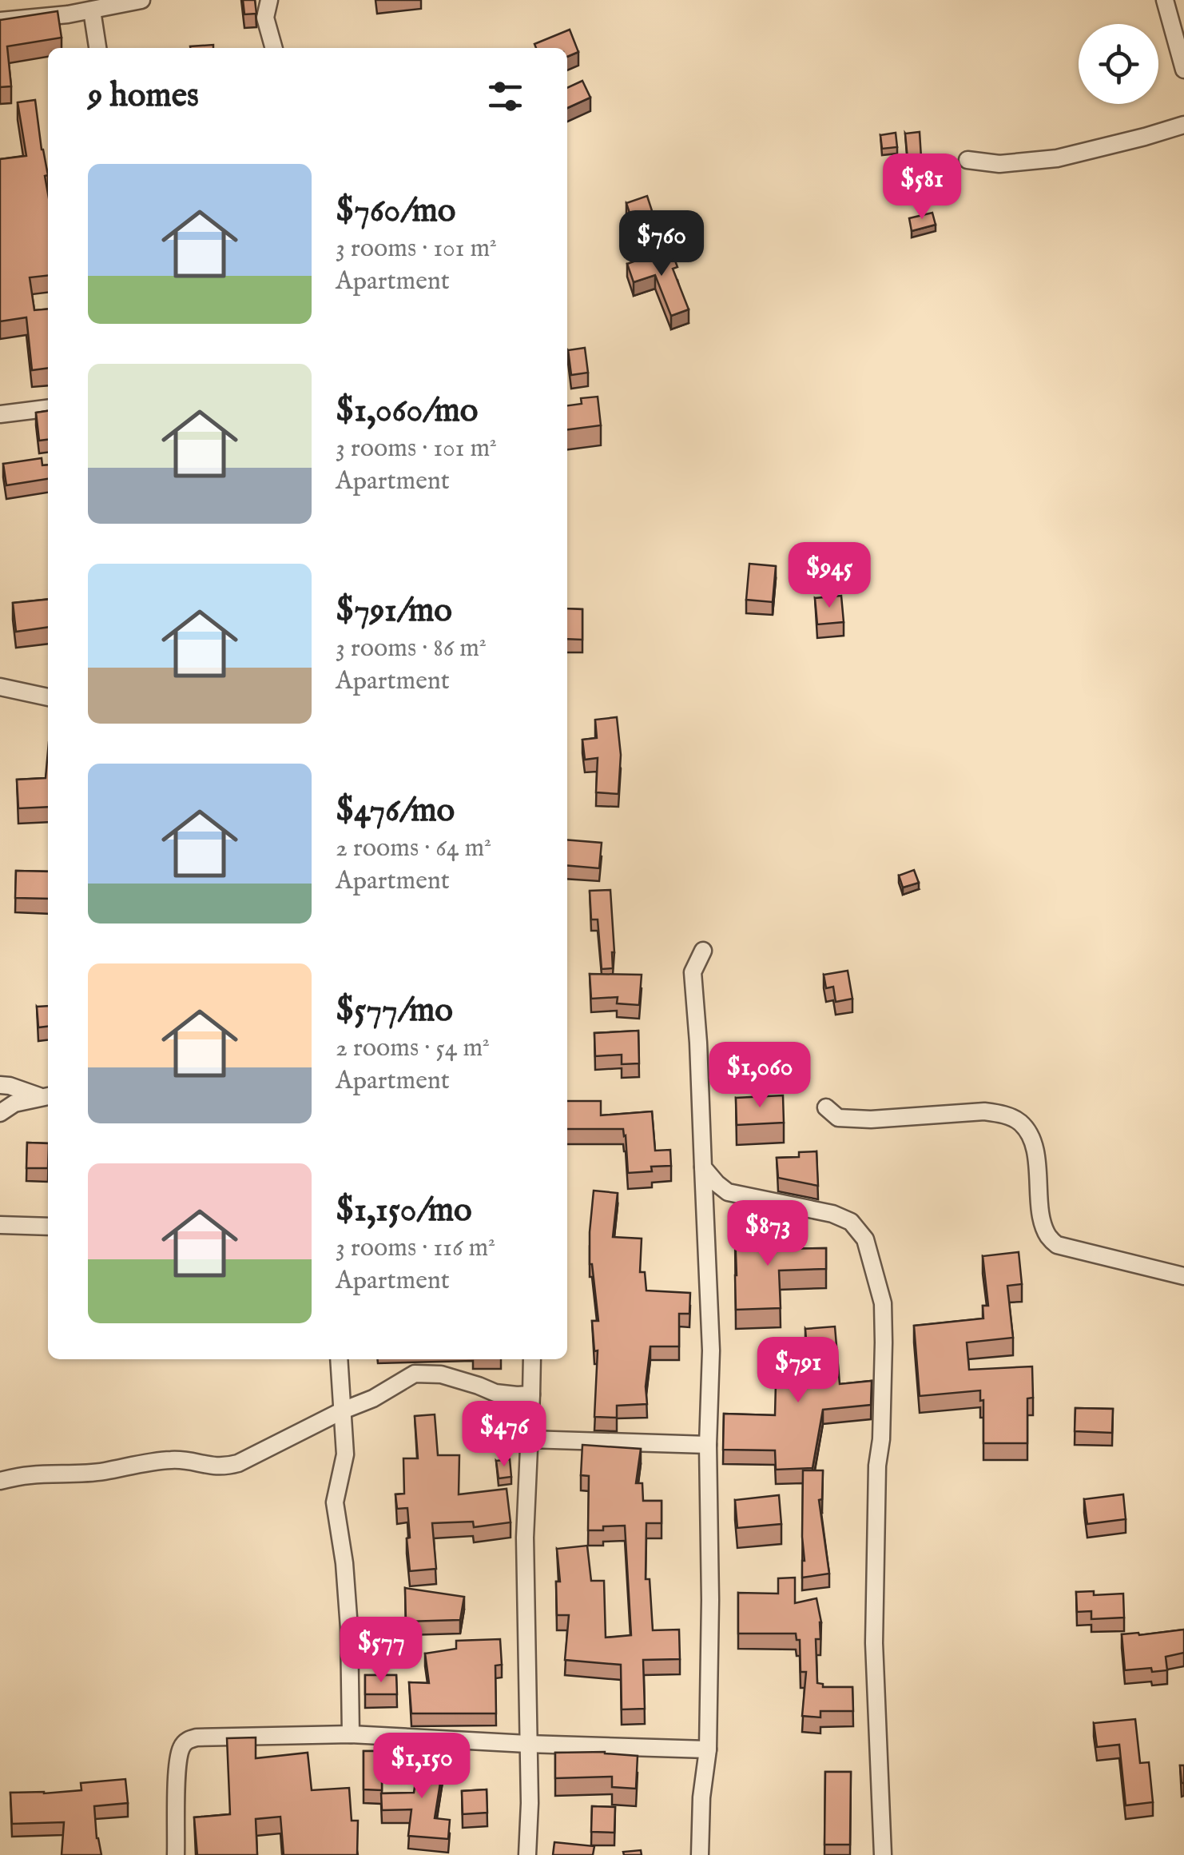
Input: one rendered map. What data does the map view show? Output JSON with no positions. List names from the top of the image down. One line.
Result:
{"page":{"heading":"9 homes","list":[{"name":"$760/mo","note":"3 rooms · 101 m² · Apartment"},{"name":"$1,060/mo","note":"3 rooms · 101 m² · Apartment"},{"name":"$791/mo","note":"3 rooms · 86 m² · Apartment"},{"name":"$476/mo","note":"2 rooms · 64 m² · Apartment"},{"name":"$577/mo","note":"2 rooms · 54 m² · Apartment"},{"name":"$1,150/mo","note":"3 rooms · 116 m² · Apartment"}],"price":["$581","$760","$945","$1,060","$873","$791","$476","$577","$1,150"]}}
